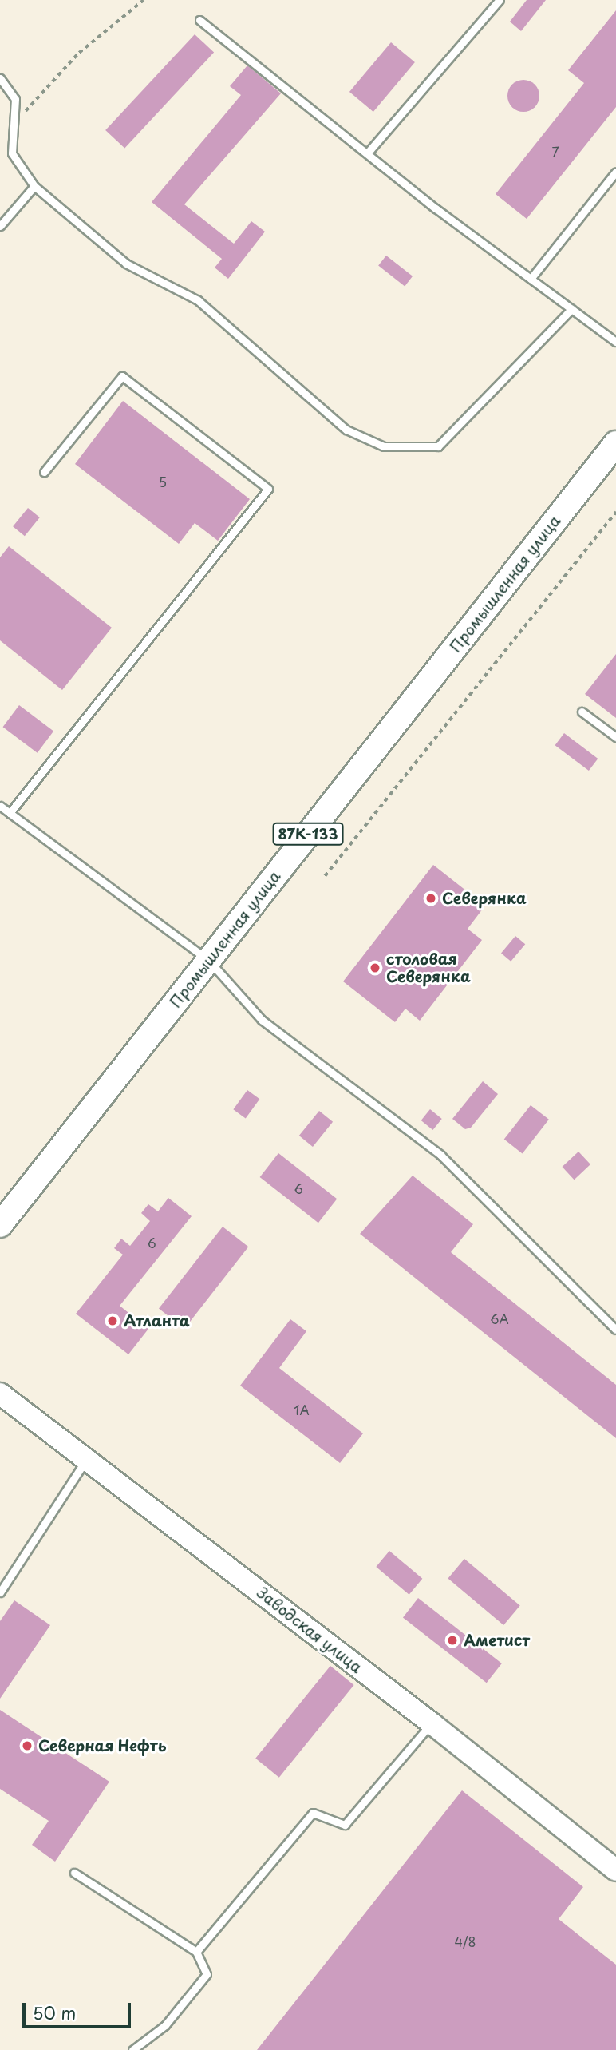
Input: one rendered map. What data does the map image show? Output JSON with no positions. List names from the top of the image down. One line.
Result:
{"streets":{"main road":["Промышленная улица","87К-133"],"street":["Заводская улица"]},"places":["Северянка","столовая Северянка","Атланта","Аметист","Северная Нефть"],"house_numbers":["7","5","6","6","6А","1А","4/8"],"scale_bar":"50 m"}
